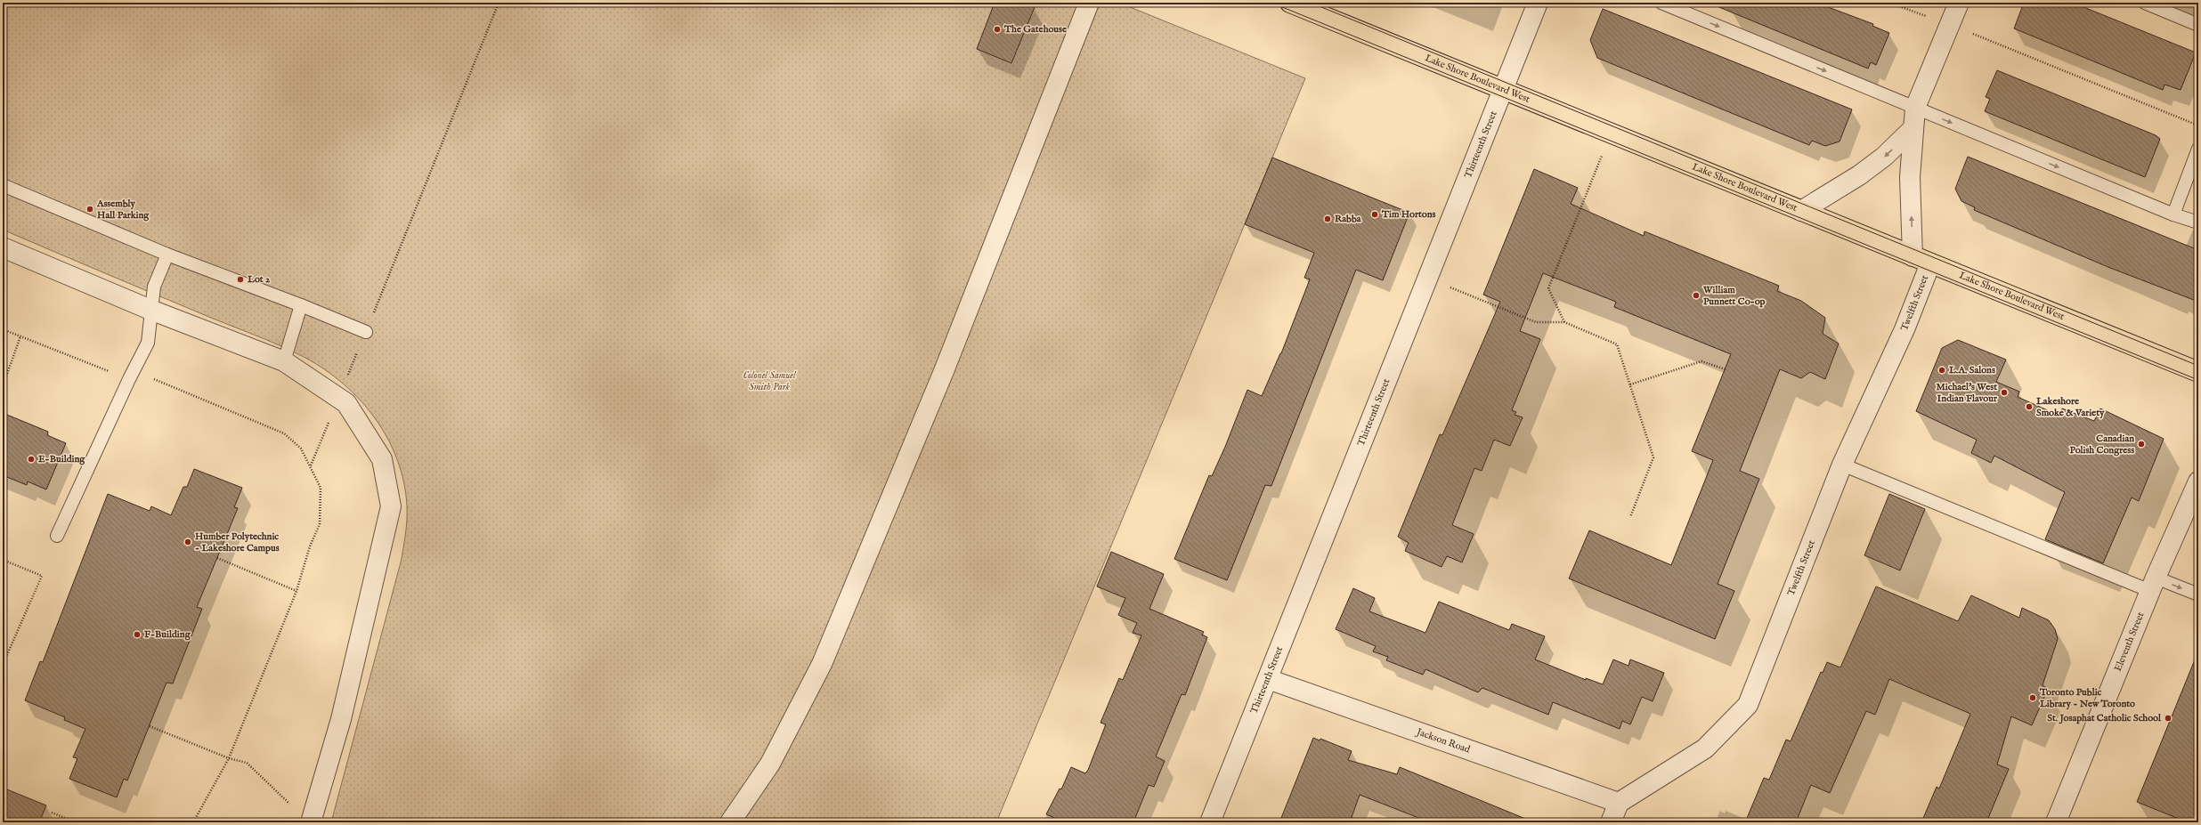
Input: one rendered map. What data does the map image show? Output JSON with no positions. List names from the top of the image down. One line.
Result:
{"streets":{"main road":["Lake Shore Boulevard West"],"street":["Thirteenth Street","Twelfth Street","Eleventh Street","Jackson Road"]},"crossings":[["Lake Shore Boulevard West","Thirteenth Street"],["Lake Shore Boulevard West","Twelfth Street"],["Thirteenth Street","Jackson Road"],["Twelfth Street","Jackson Road"]],"parks":["Colonel Samuel Smith Park"],"places":["The Gatehouse","Assembly Hall Parking","Tim Hortons","Rabba","Lot 2","William Punnett Co-op","L.A. Salons","Michael's West Indian Flavour","Lakeshore Smoke & Variety","Canadian Polish Congress","E-Building","Humber Polytechnic - Lakeshore Campus","F-Building","Toronto Public Library - New Toronto","St. Josaphat Catholic School"]}
